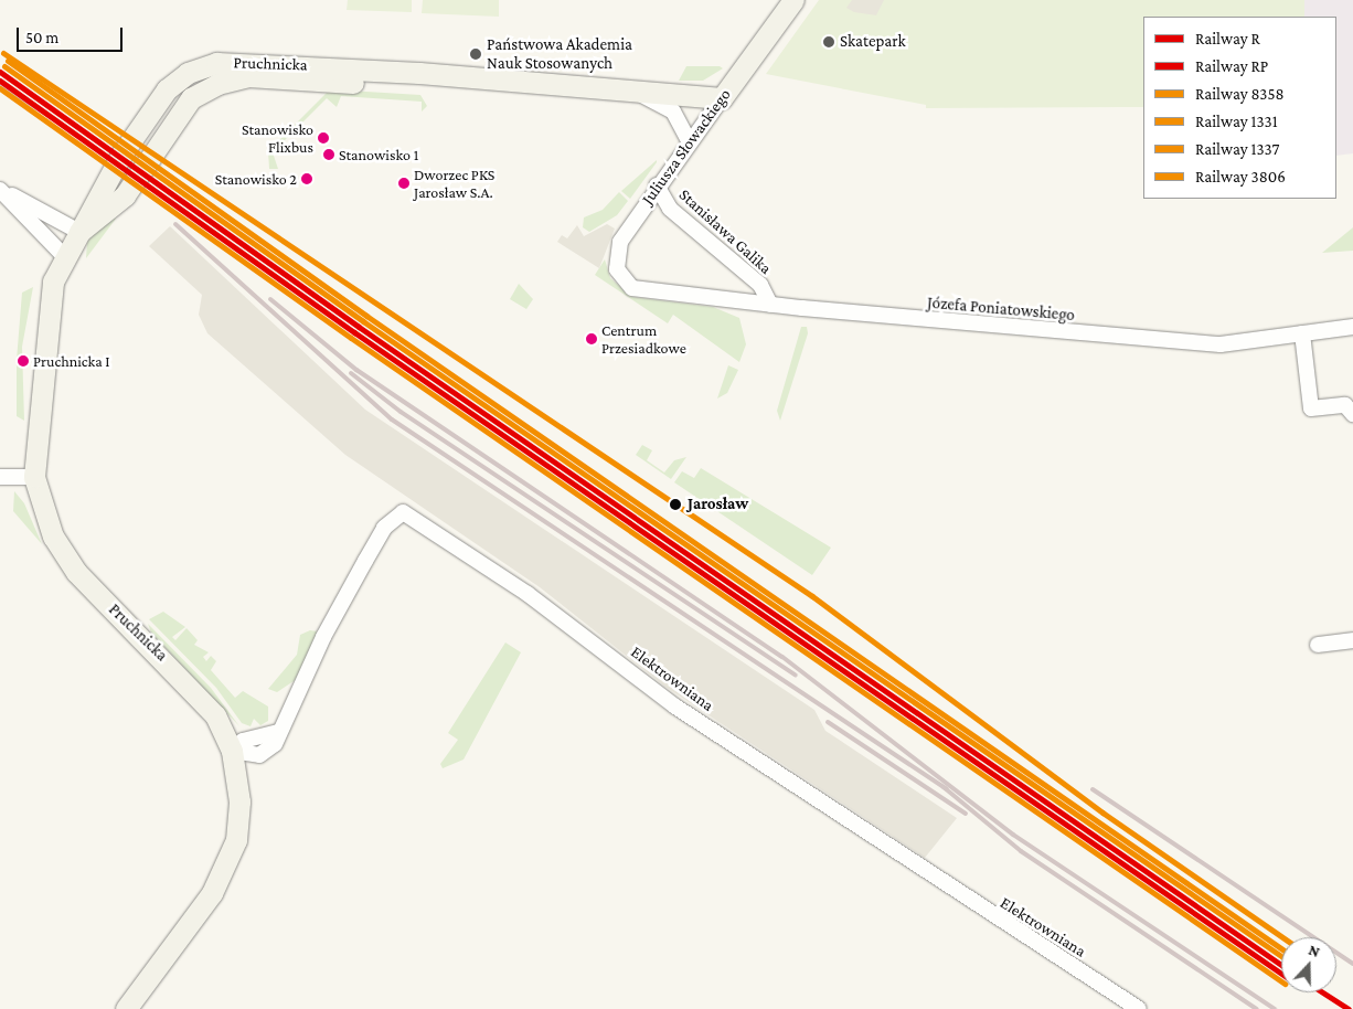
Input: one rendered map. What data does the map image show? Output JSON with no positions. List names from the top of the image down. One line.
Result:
{"streets":{"main road":["Pruchnicka","Juliusza Słowackiego"],"street":["Stanisława Galika","Józefa Poniatowskiego","Elektrowniana"]},"crossings":[["Pruchnicka","Juliusza Słowackiego"],["Pruchnicka","Elektrowniana"],["Juliusza Słowackiego","Stanisława Galika"],["Juliusza Słowackiego","Józefa Poniatowskiego"],["Stanisława Galika","Józefa Poniatowskiego"]],"places":["Skatepark","Państwowa Akademia Nauk Stosowanych","Stanowisko Flixbus","Stanowisko 1","Stanowisko 2","Dworzec PKS Jarosław S.A.","Centrum Przesiadkowe","Pruchnicka I","Jarosław"],"lines":["rail line 3806","rail line 1337","rail line 8358","rail line R","rail line RP","rail line 1331"],"legend":["Railway R","Railway RP","Railway 8358","Railway 1331","Railway 1337","Railway 3806"],"scale_bar":"50 m","north":"top"}
